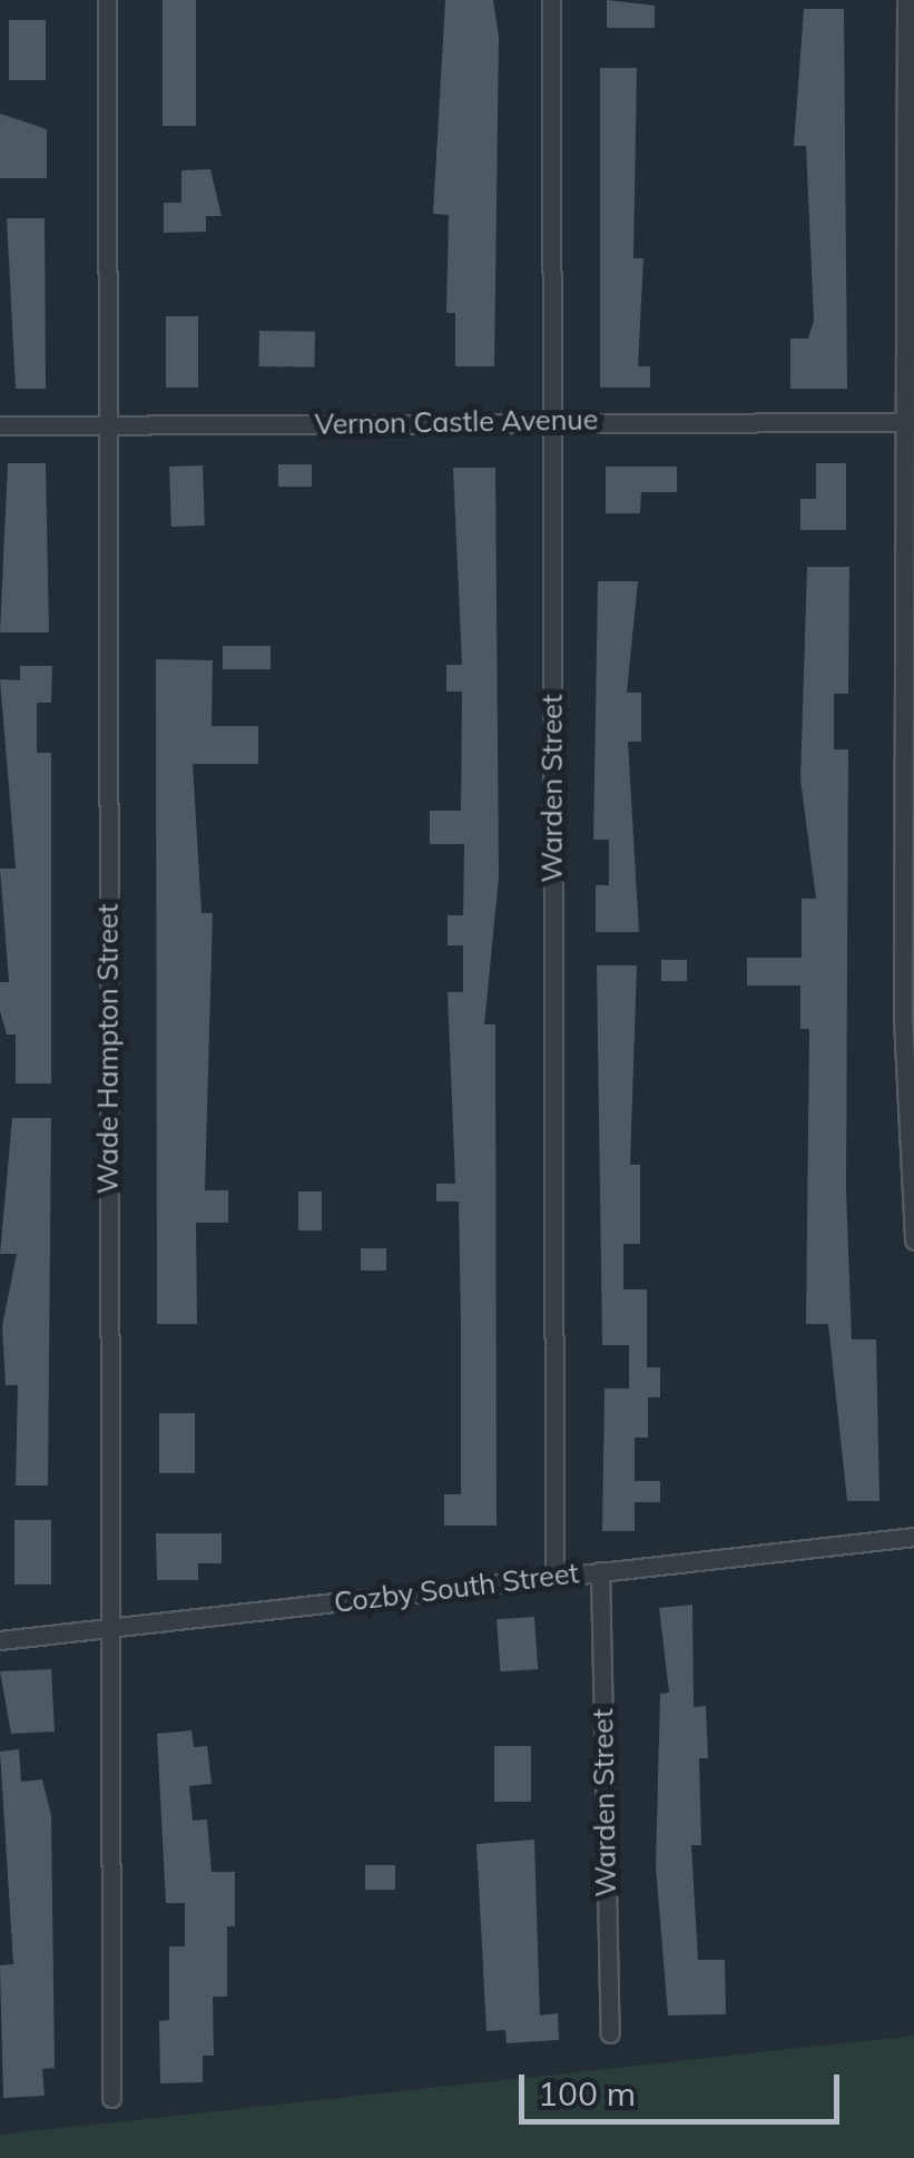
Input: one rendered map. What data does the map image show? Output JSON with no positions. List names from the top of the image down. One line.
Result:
{"streets":{"street":["Vernon Castle Avenue","Warden Street","Wade Hampton Street","Cozby South Street"]},"crossings":[["Vernon Castle Avenue","Warden Street"],["Vernon Castle Avenue","Wade Hampton Street"],["Warden Street","Cozby South Street"],["Wade Hampton Street","Cozby South Street"]],"scale_bar":"100 m"}
